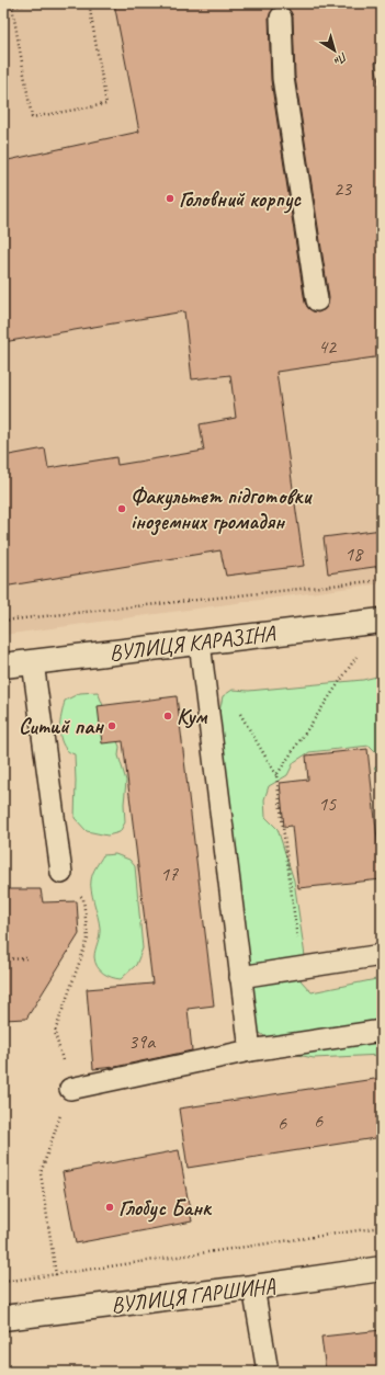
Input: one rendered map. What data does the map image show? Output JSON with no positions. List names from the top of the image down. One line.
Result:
{"streets":{"street":["ВУЛИЦЯ КАРАЗІНА","ВУЛИЦЯ ГАРШИНА"]},"places":["Головний корпус","Факультет підготовки іноземних громадян","Кум","Ситий пан","Глобус Банк"],"house_numbers":["23","42","18","15","17","39а","6","6"],"north":"bottom right"}
